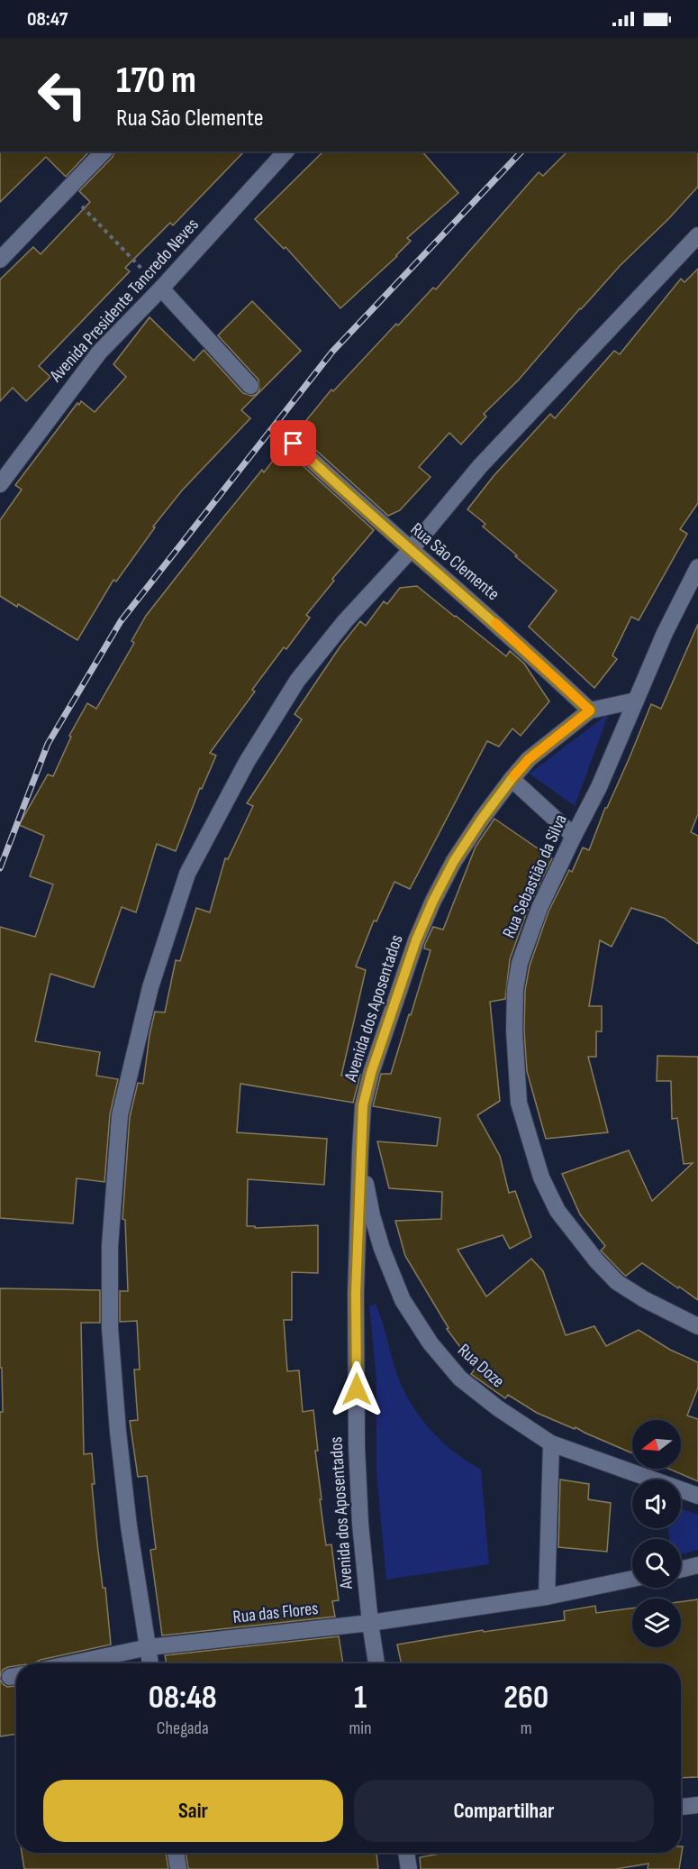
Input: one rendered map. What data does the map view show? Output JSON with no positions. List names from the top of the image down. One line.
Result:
{"streets":{"street":["Avenida Presidente Tancredo Neves","Rua São Clemente","Rua Sebastião da Silva","Avenida dos Aposentados","Rua Doze","Rua das Flores"]},"crossings":[["Rua São Clemente","Avenida dos Aposentados"],["Rua Sebastião da Silva","Avenida dos Aposentados"],["Avenida dos Aposentados","Rua Doze"],["Avenida dos Aposentados","Rua das Flores"]],"north":"left","page":{"status":"08:47","turn":["170 m","Rua São Clemente"],"eta":["08:48","Chegada","1","min","260","m"],"buttons":["Sair","Compartilhar"]}}
